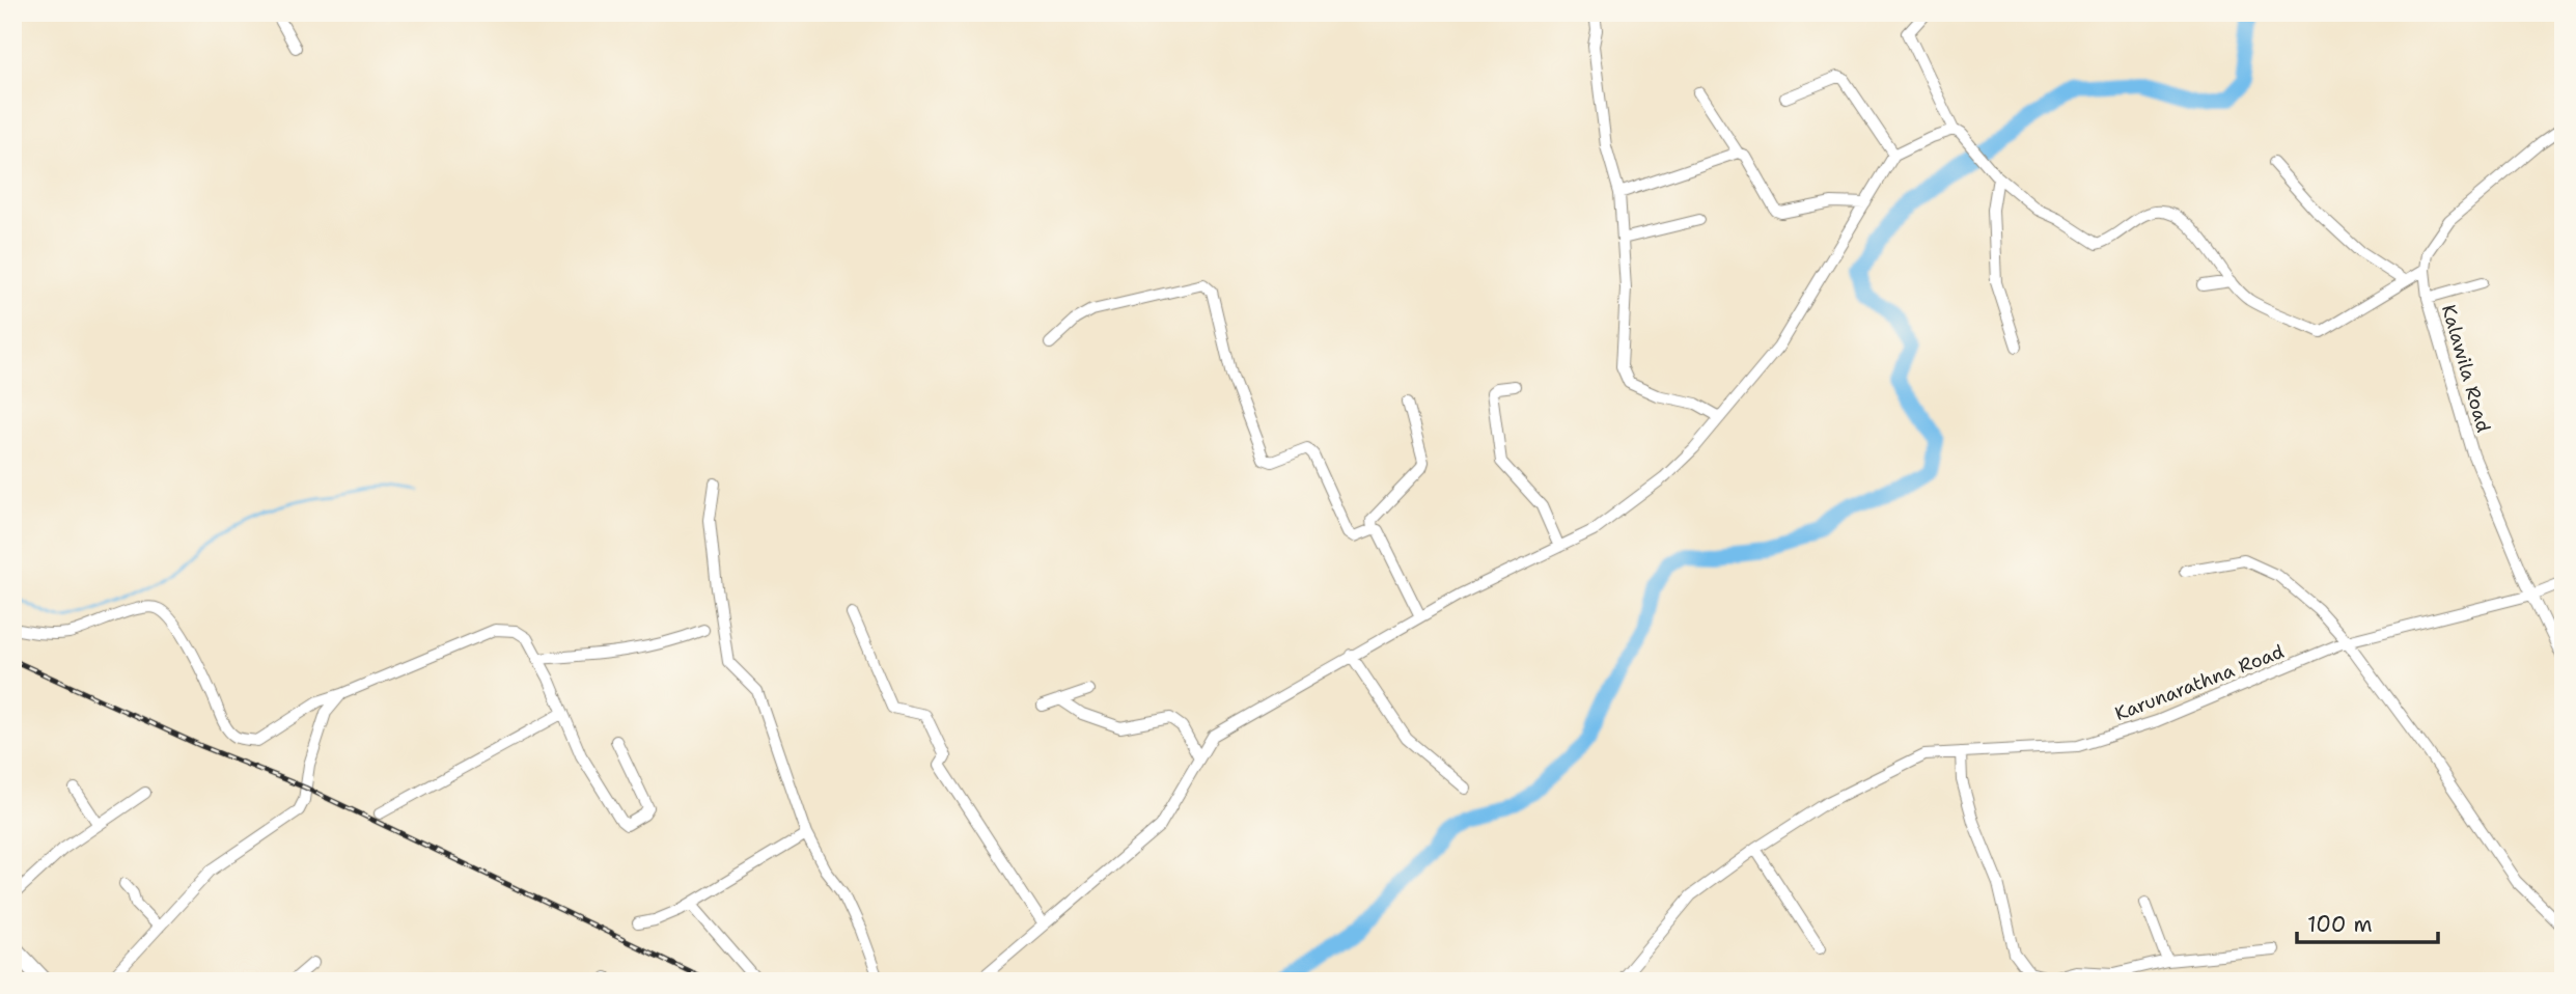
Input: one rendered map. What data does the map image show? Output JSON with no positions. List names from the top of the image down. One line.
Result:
{"streets":{"street":["Kalawila Road","Karunarathna Road"]},"crossings":[["Kalawila Road","Karunarathna Road"]],"scale_bar":"100 m"}
